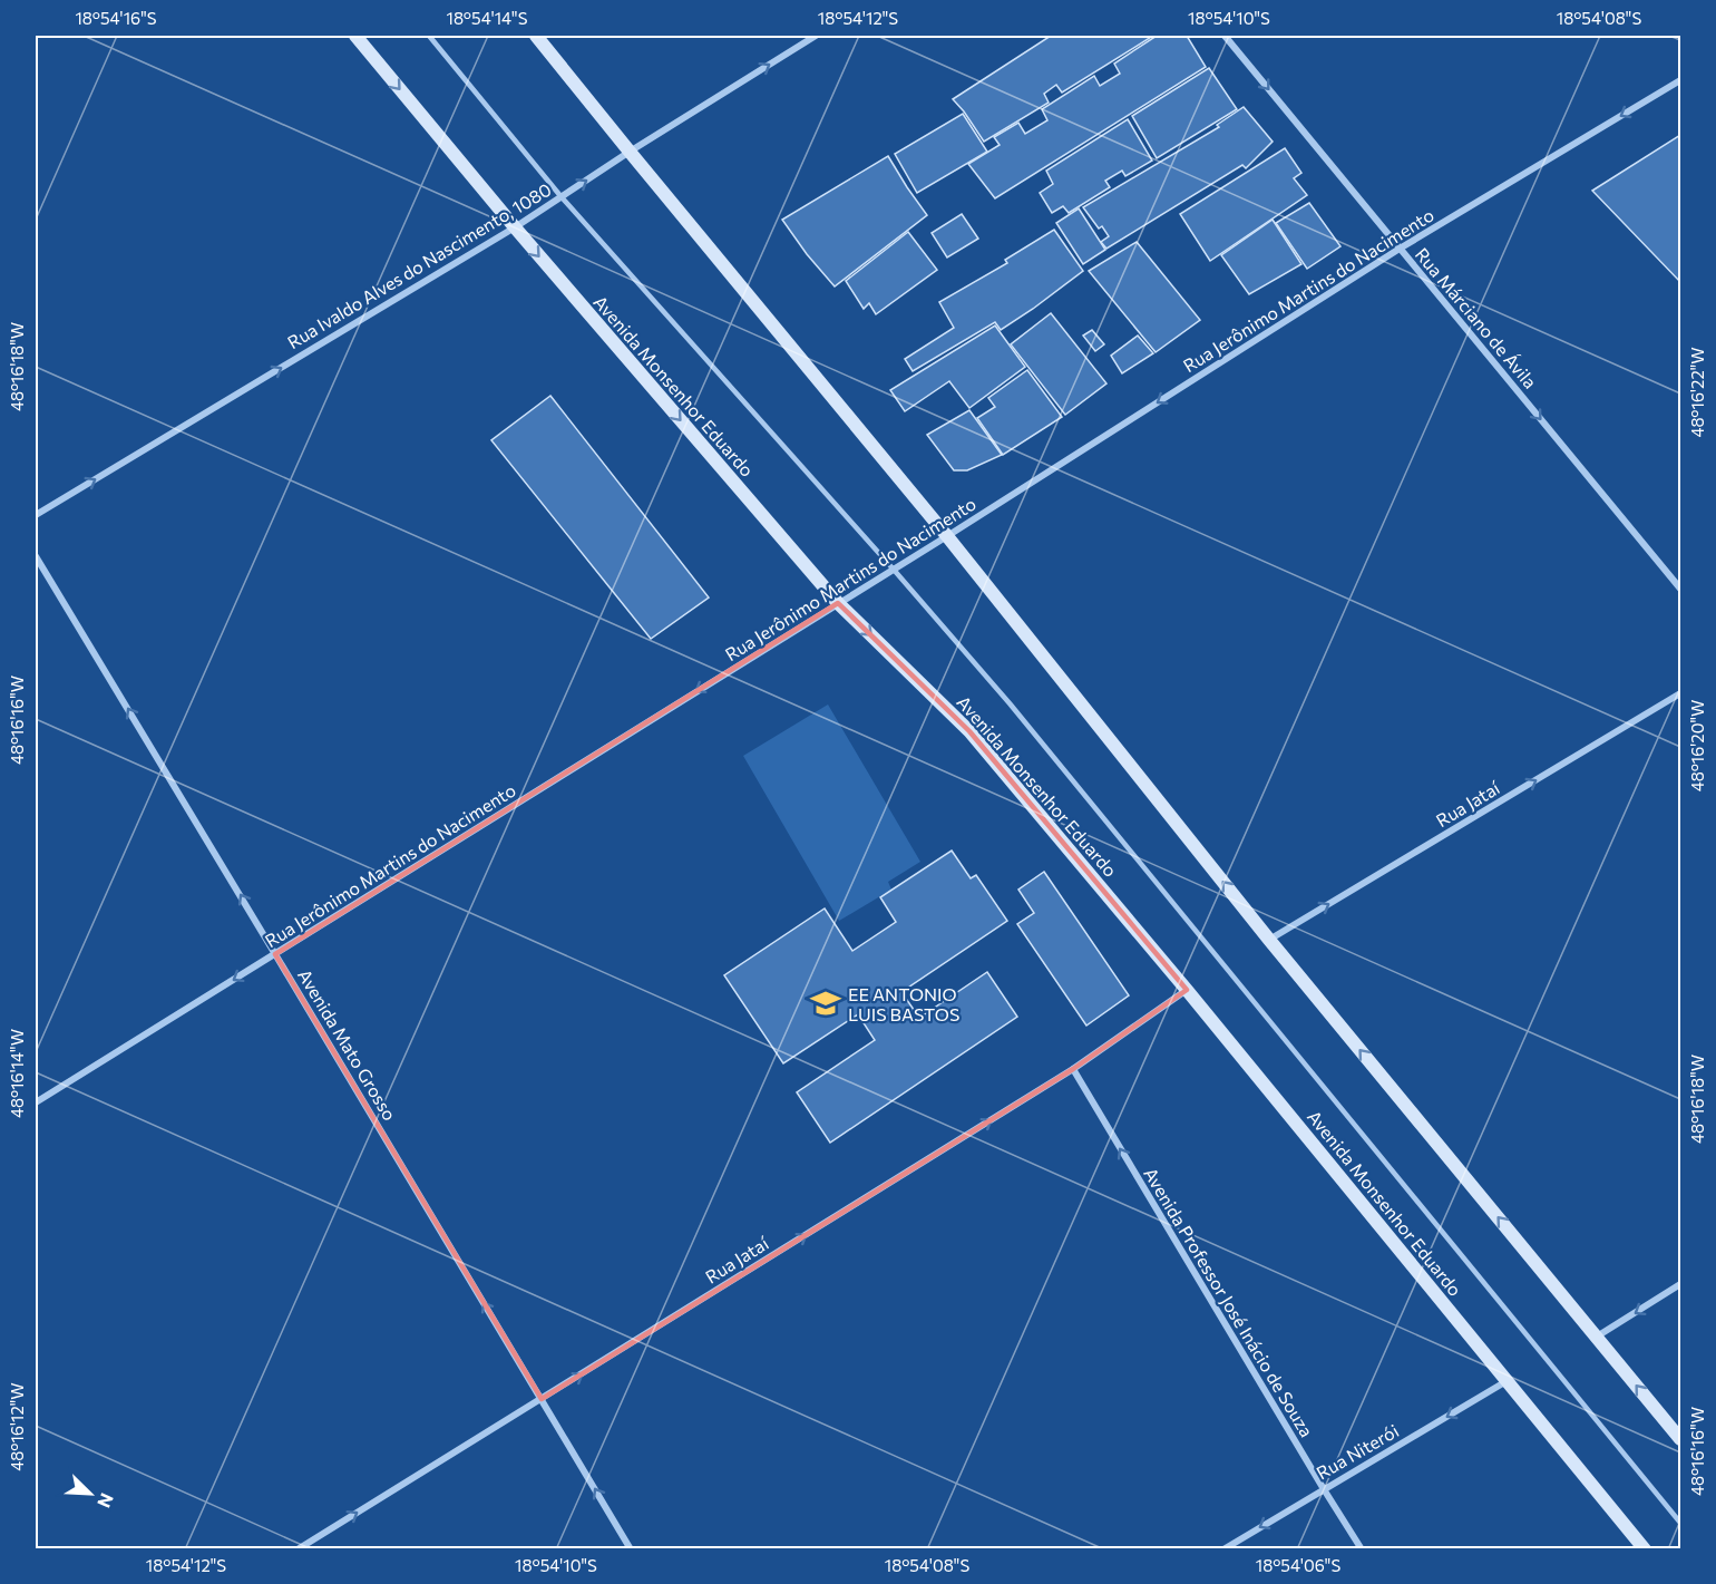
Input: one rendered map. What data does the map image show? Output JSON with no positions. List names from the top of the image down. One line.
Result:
{"streets":{"street":["Rua Ivaldo Alves do Nascimento, 1080","Rua Jerônimo Martins do Nacimento","Rua Márciano de Ávila","Avenida Monsenhor Eduardo","Rua Jataí","Avenida Mato Grosso","Avenida Professor José Inácio de Souza","Rua Niterói"]},"crossings":[["Rua Ivaldo Alves do Nascimento, 1080","Avenida Monsenhor Eduardo"],["Rua Jerônimo Martins do Nacimento","Rua Márciano de Ávila"],["Rua Jerônimo Martins do Nacimento","Avenida Monsenhor Eduardo"],["Rua Jerônimo Martins do Nacimento","Avenida Mato Grosso"],["Avenida Monsenhor Eduardo","Rua Jataí"],["Avenida Monsenhor Eduardo","Rua Niterói"],["Rua Jataí","Avenida Mato Grosso"],["Rua Jataí","Avenida Professor José Inácio de Souza"],["Avenida Professor José Inácio de Souza","Rua Niterói"]],"one_way":["Rua Ivaldo Alves do Nascimento, 1080","Rua Jerônimo Martins do Nacimento","Rua Márciano de Ávila","Rua Jataí","Avenida Mato Grosso","Avenida Professor José Inácio de Souza","Rua Niterói"],"places":{"school or university":["EE ANTONIO LUIS BASTOS"]},"north":"bottom right","coordinates":["18°54'16\"S","18°54'14\"S","18°54'12\"S","18°54'10\"S","18°54'08\"S","48°16'18\"W","48°16'22\"W","48°16'16\"W","48°16'20\"W","48°16'14\"W","48°16'12\"W","18°54'06\"S"]}
